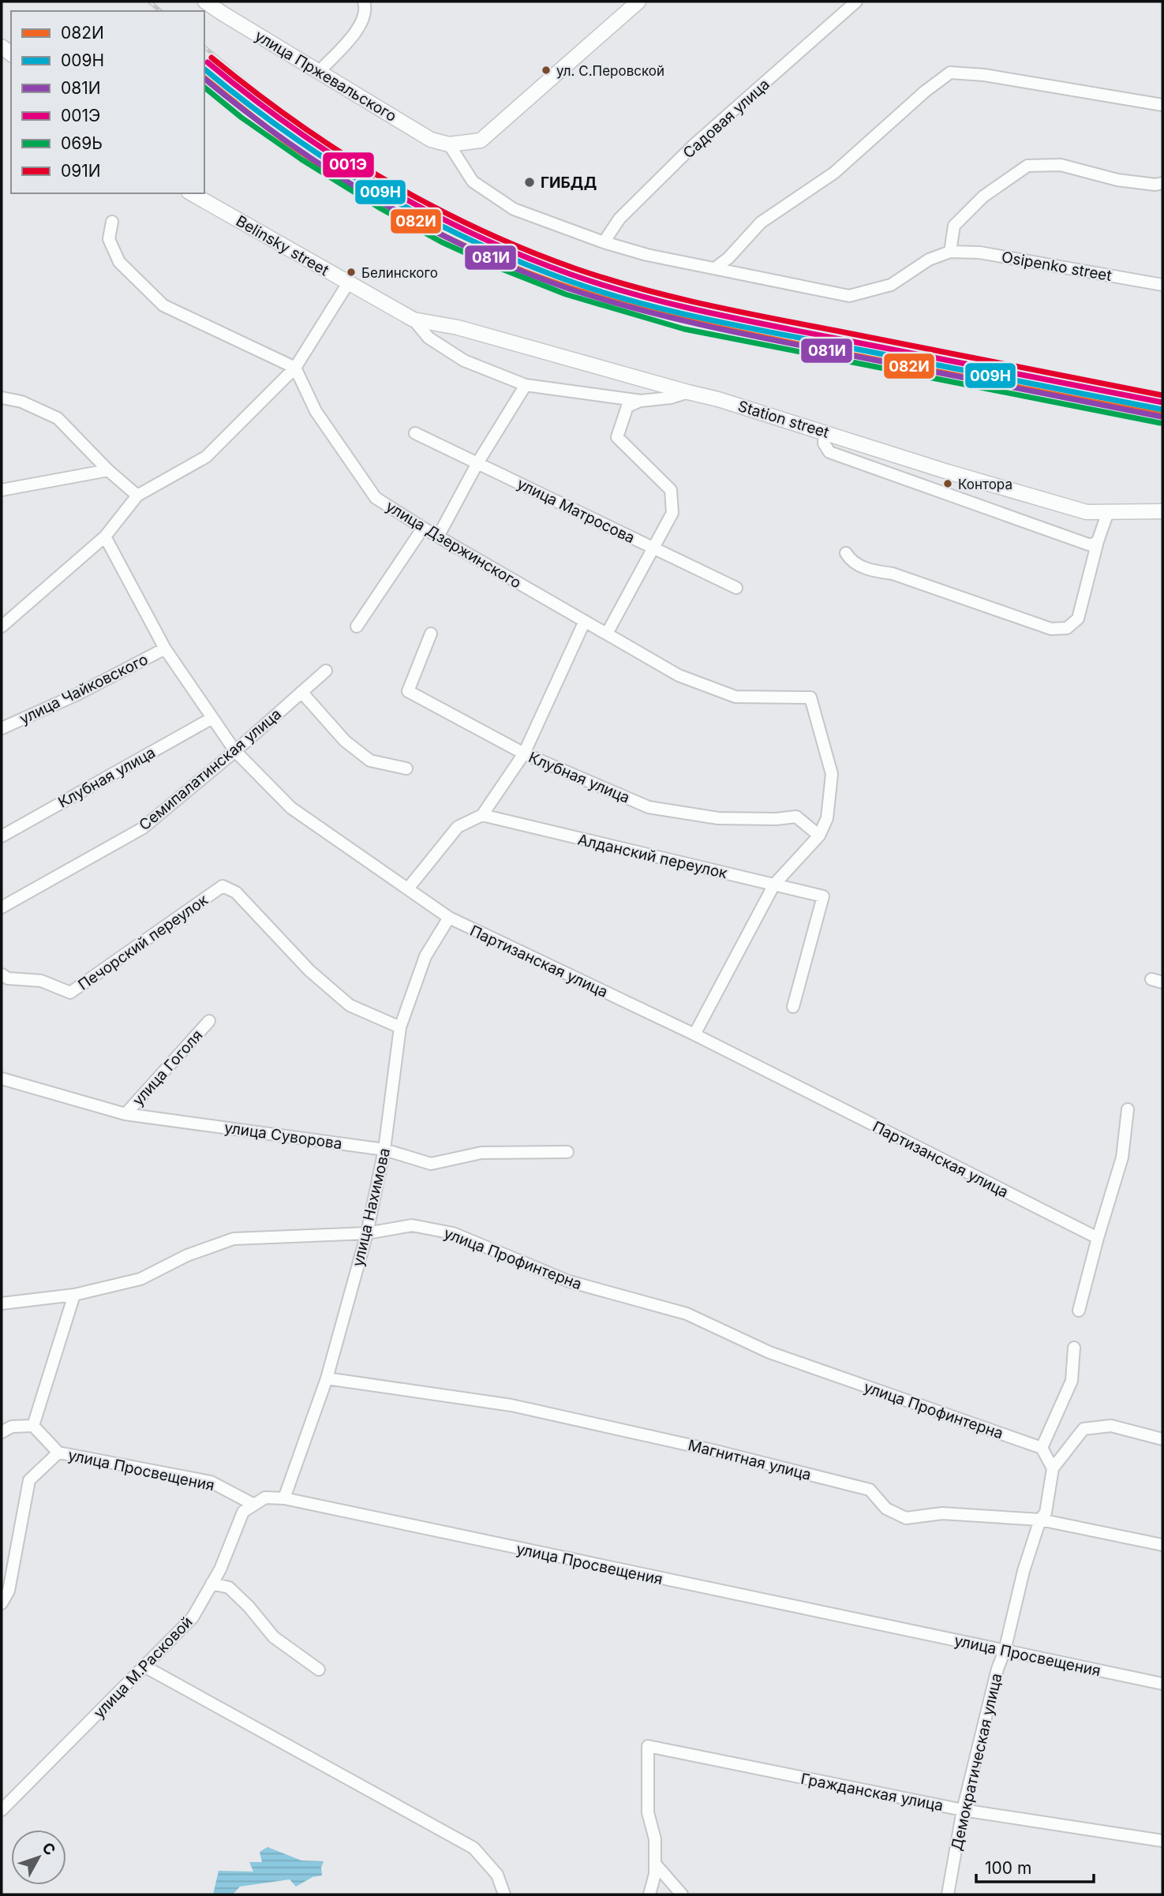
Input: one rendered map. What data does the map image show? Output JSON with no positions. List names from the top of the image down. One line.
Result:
{"streets":{"main road":["улица Пржевальского","Belinsky street","Station street"],"street":["Садовая улица","Osipenko street","улица Матросова","улица Дзержинского","улица Чайковского","Семипалатинская улица","Клубная улица","Алданский переулок","Печорский переулок","Партизанская улица","улица Гоголя","улица Суворова","улица Нахимова","улица Профинтерна","Магнитная улица","улица Просвещения","улица М.Расковой","Демократическая улица","Гражданская улица"]},"crossings":[["Belinsky street","Station street"],["улица Дзержинского","Клубная улица"],["улица Чайковского","Партизанская улица"],["Семипалатинская улица","Партизанская улица"],["Клубная улица","Партизанская улица"],["Печорский переулок","улица Нахимова"],["Партизанская улица","улица Нахимова"],["улица Гоголя","улица Суворова"],["улица Суворова","улица Нахимова"],["улица Нахимова","улица Профинтерна"],["улица Нахимова","Магнитная улица"],["улица Нахимова","улица Просвещения"],["Магнитная улица","Демократическая улица"],["улица Просвещения","улица М.Расковой"],["улица Просвещения","Демократическая улица"],["Демократическая улица","Гражданская улица"]],"places":["ул. С.Перовской","ГИБДД","Белинского","Контора"],"lines":["transit line 091И","transit line 001Э","transit line 009Н","transit line 082И","transit line 081И","transit line 069Ь"],"legend":["082И","009Н","081И","001Э","069Ь","091И"],"scale_bar":"100 m","north":"top right"}
